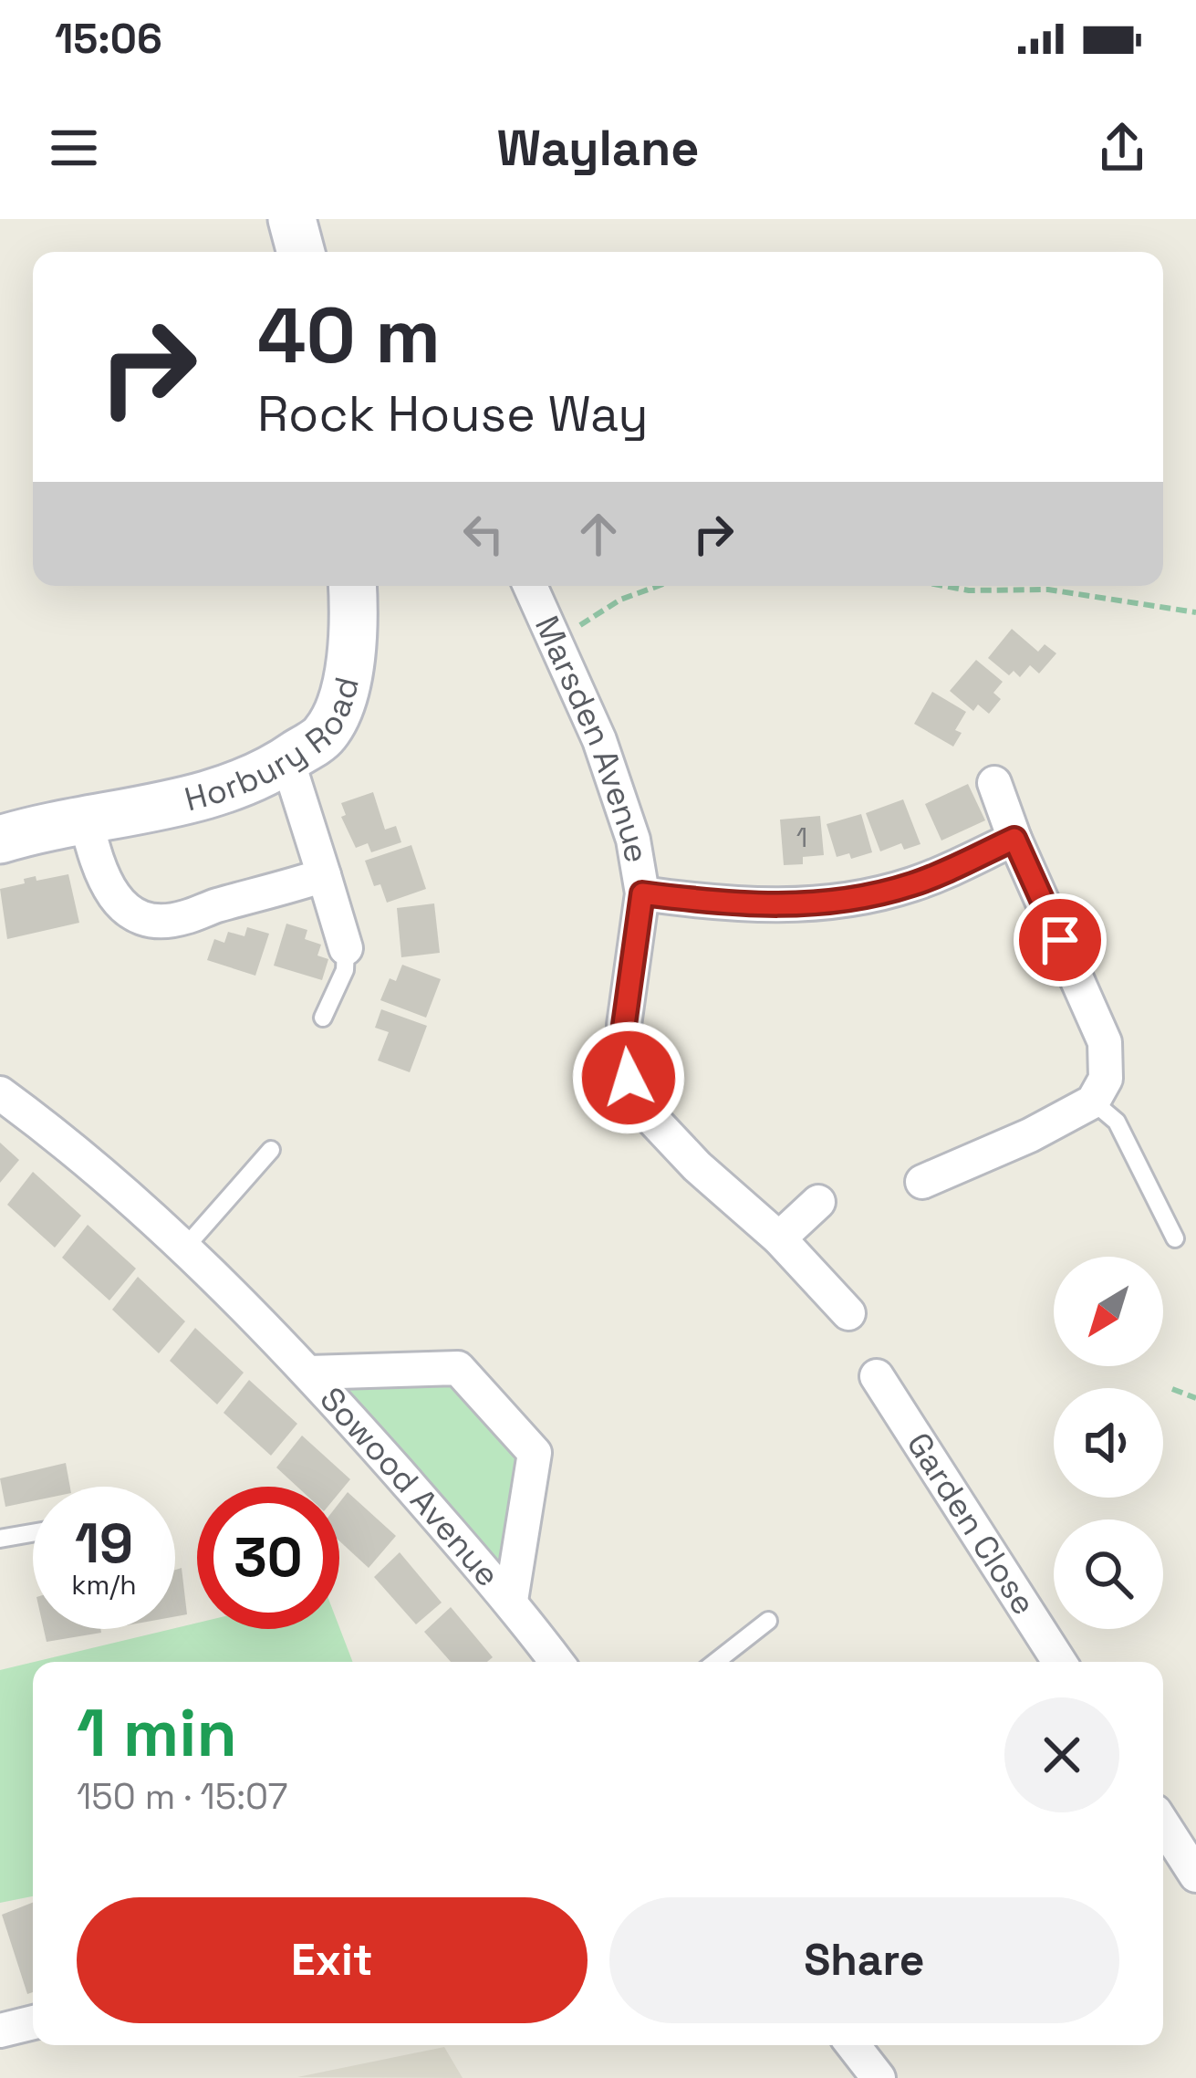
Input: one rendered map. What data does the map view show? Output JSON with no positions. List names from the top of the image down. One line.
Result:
{"streets":{"main road":["Horbury Road"],"street":["Marsden Avenue","Sowood Avenue","Garden Close"]},"house_numbers":["1"],"north":"bottom left","page":{"status":"15:06","header":"Waylane","turn":["40 m","Rock House Way"],"speed":"19 km/h","limit":"30","heading":["1 min","150 m · 15:07"],"buttons":["Exit","Share"]}}
